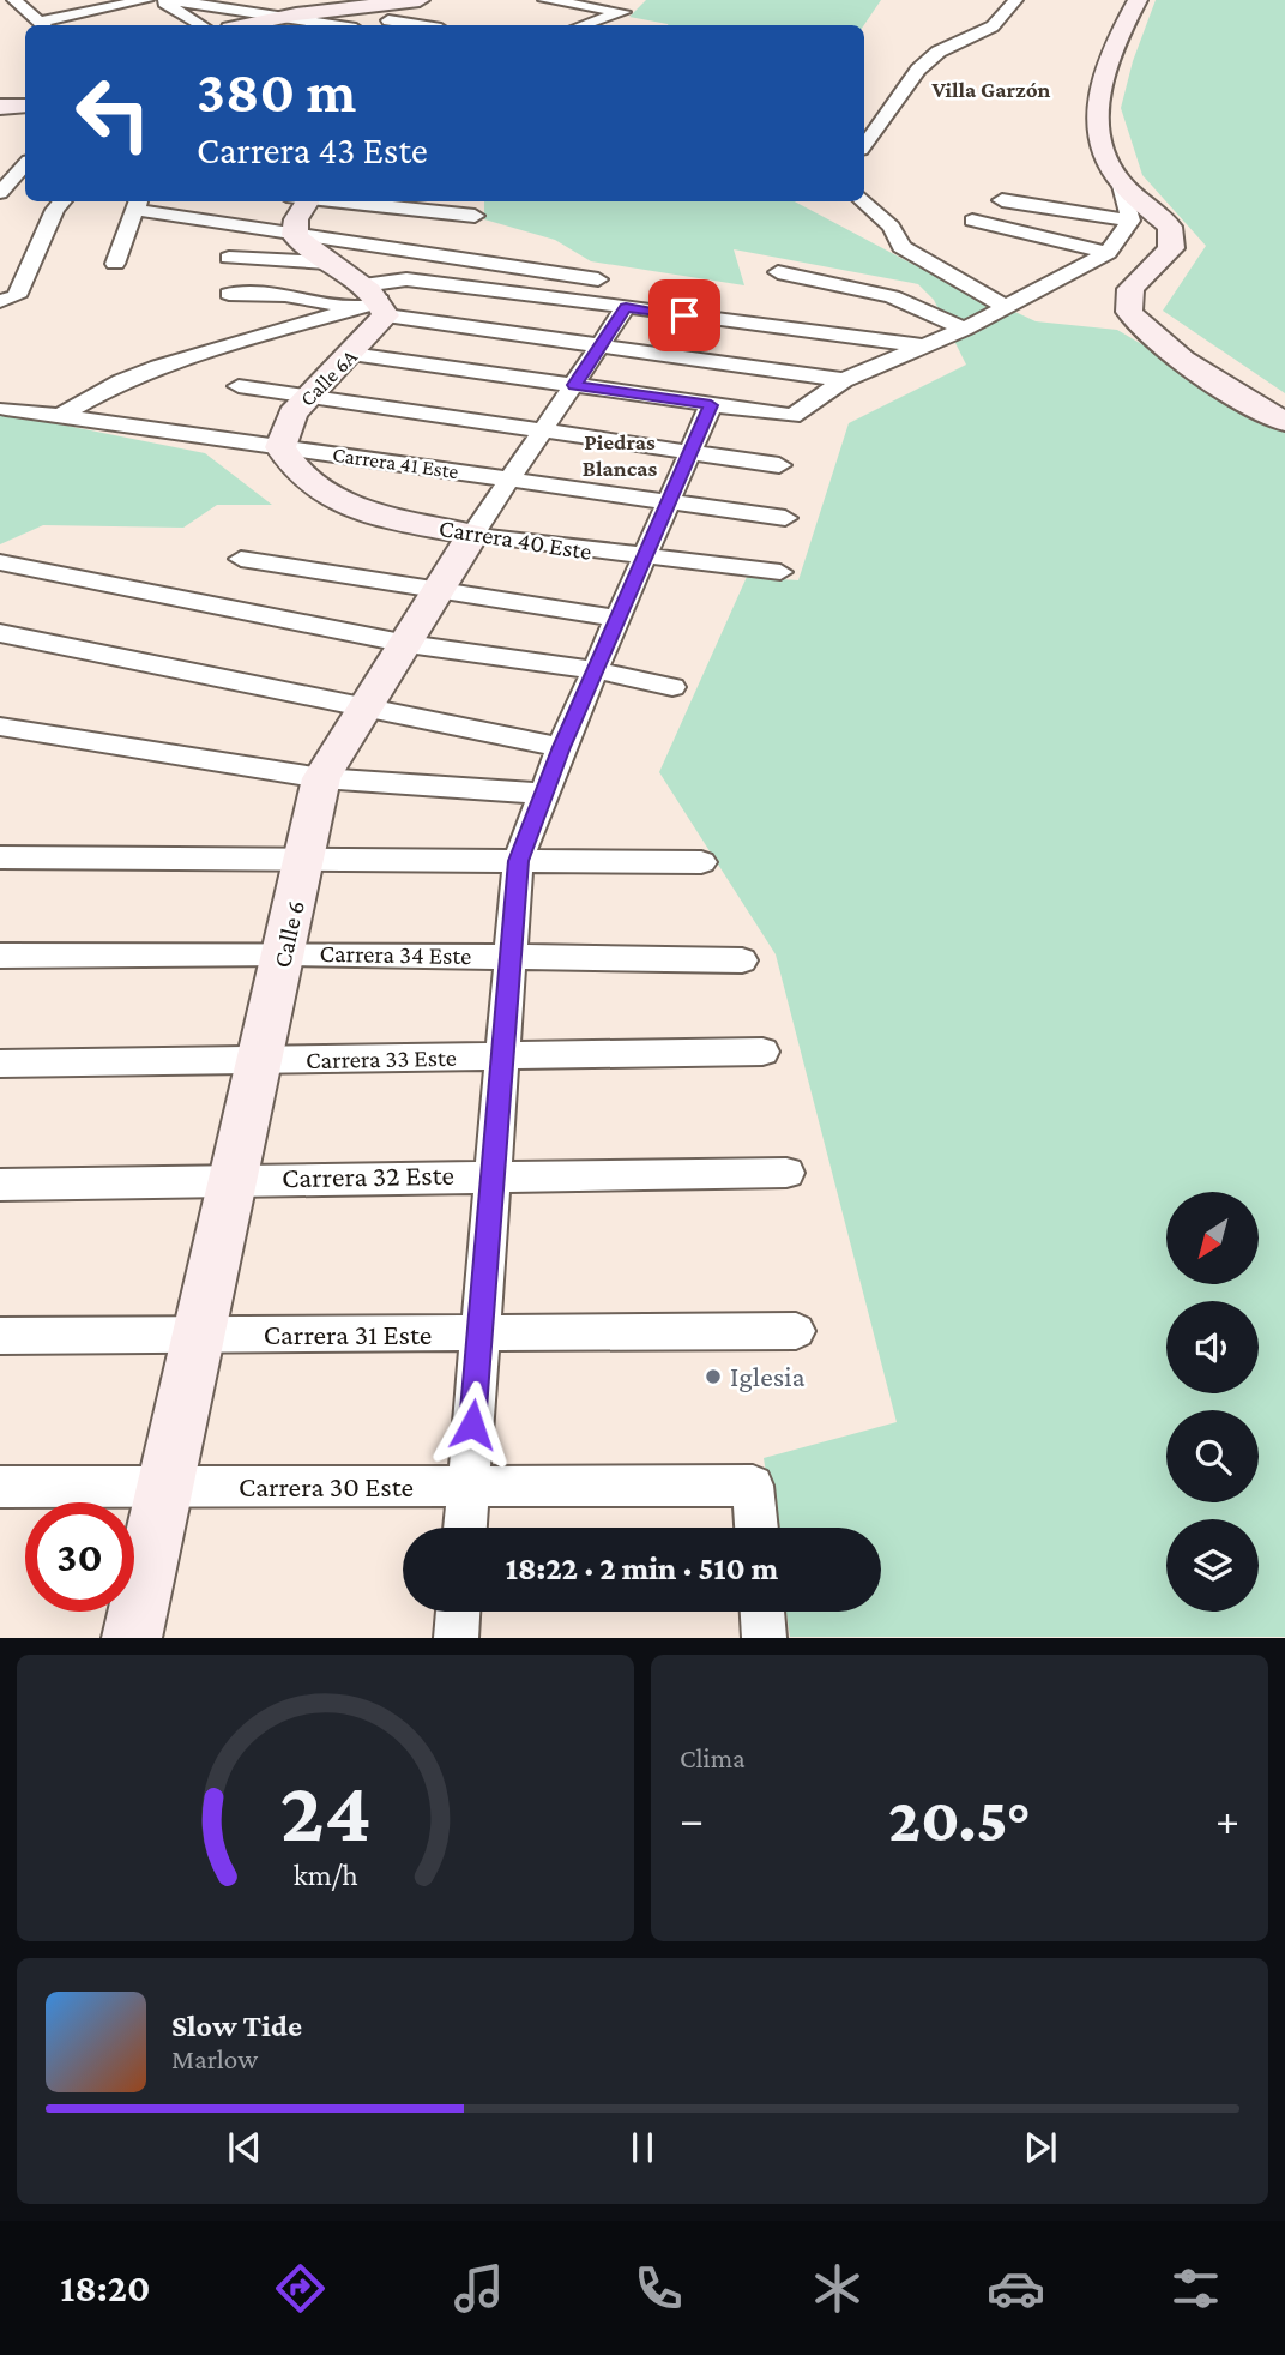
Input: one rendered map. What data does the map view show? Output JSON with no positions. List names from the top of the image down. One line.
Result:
{"streets":{"street":["Calle 6A","Carrera 41 Este","Carrera 40 Este","Calle 6","Carrera 34 Este","Carrera 33 Este","Carrera 32 Este","Carrera 31 Este","Carrera 30 Este"]},"crossings":[["Calle 6A","Carrera 41 Este"],["Calle 6A","Carrera 40 Este"],["Carrera 41 Este","Carrera 40 Este"],["Carrera 41 Este","Calle 6"],["Carrera 40 Este","Calle 6"],["Calle 6","Carrera 34 Este"],["Calle 6","Carrera 33 Este"],["Calle 6","Carrera 32 Este"],["Calle 6","Carrera 31 Este"],["Calle 6","Carrera 30 Este"]],"districts":["Villa Garzón","Piedras Blancas"],"places":["Iglesia"],"north":"bottom left","page":{"turn":["380 m","Carrera 43 Este"],"limit":"30","trip":"18:22 · 2 min · 510 m","tile":"Clima","heat":["−","20.5°","+"],"song":["Slow Tide","Marlow"],"tabs":"18:20","gauge":["24","km/h"]}}
